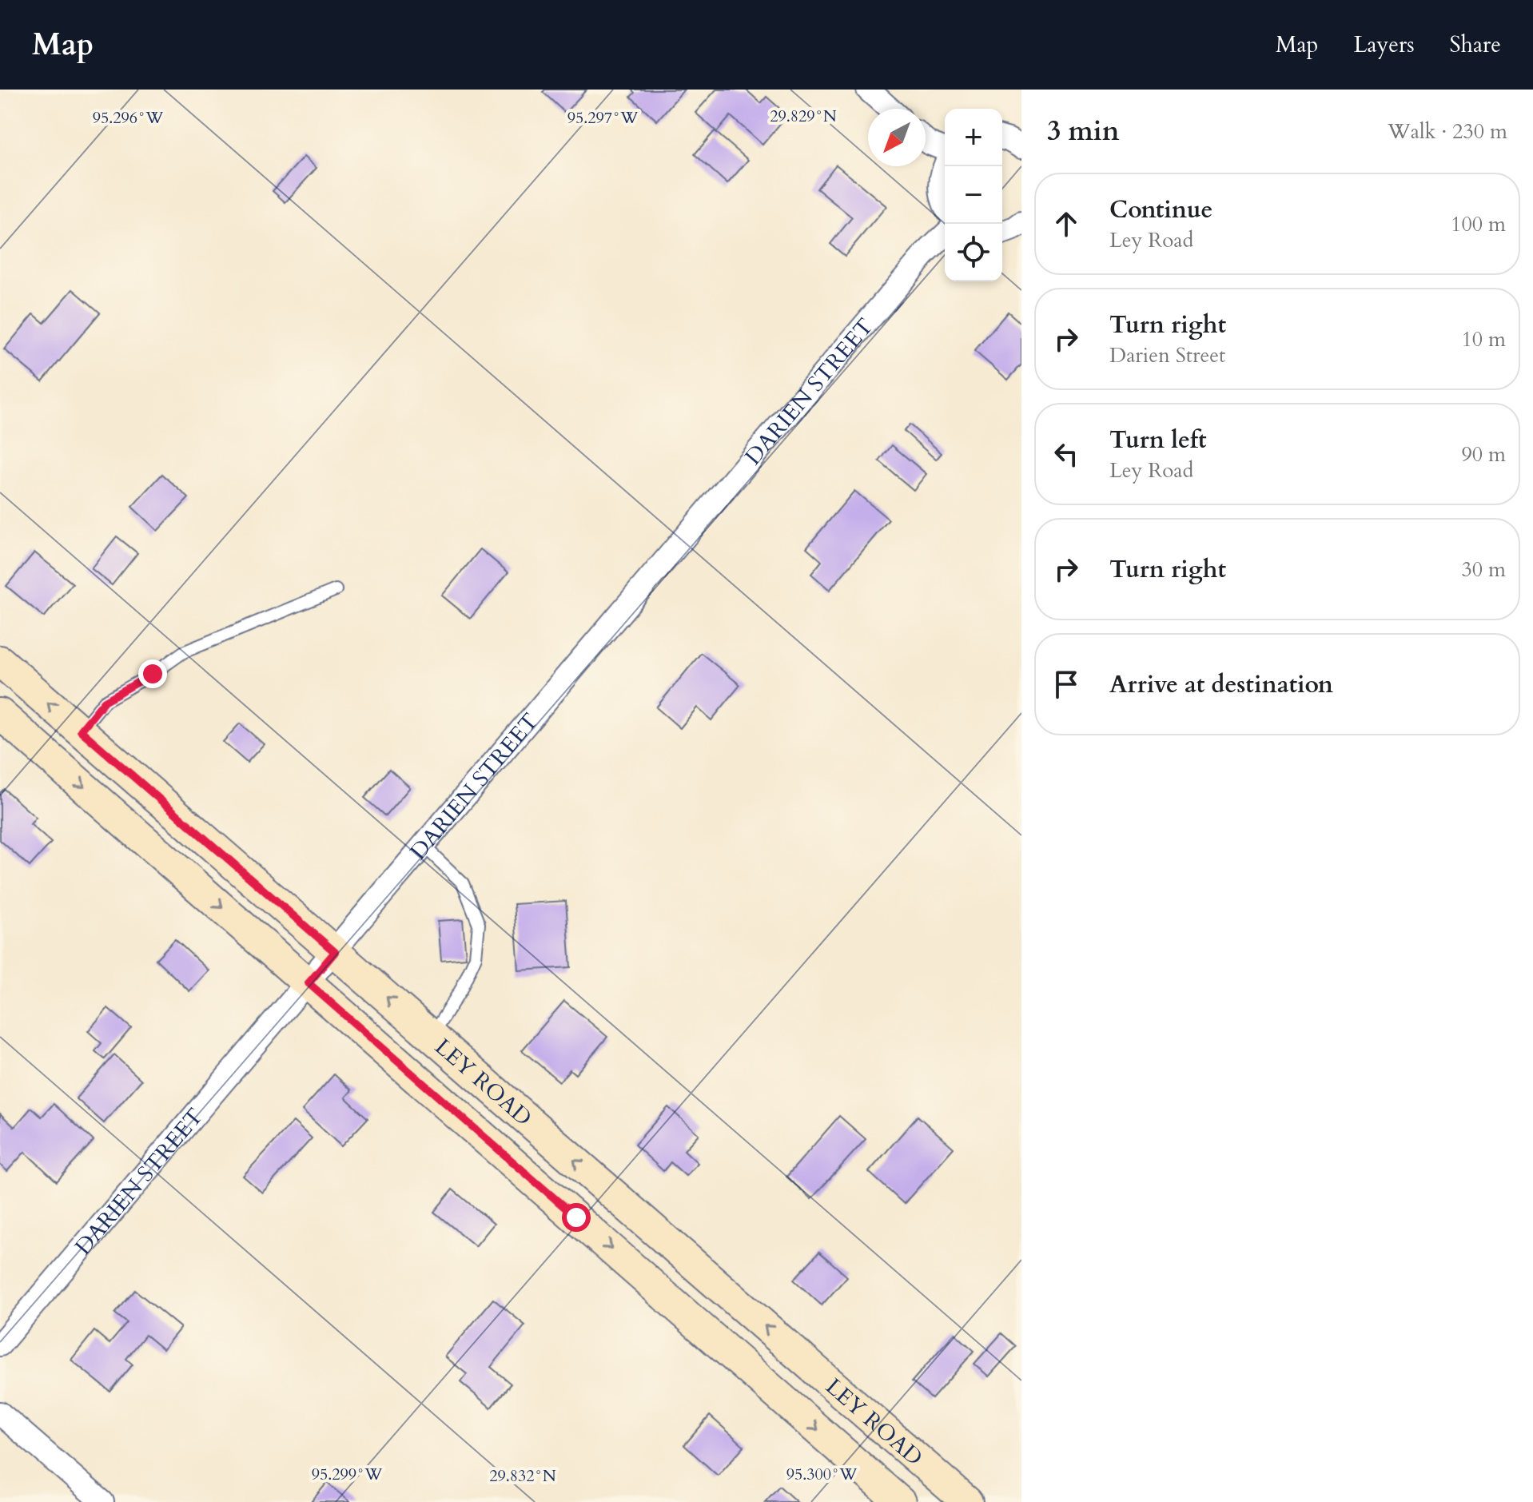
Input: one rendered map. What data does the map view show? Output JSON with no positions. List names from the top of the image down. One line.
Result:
{"streets":{"main road":["LEY ROAD"],"street":["DARIEN STREET"]},"crossings":[["DARIEN STREET","LEY ROAD"]],"north":"bottom left","page":{"header":"Map","nav":["Map","Layers","Share"],"heading":["3 min","Walk · 230 m"],"map_buttons":["+","−"],"list":[["Continue","Ley Road","100 m"],["Turn right","Darien Street","10 m"],["Turn left","Ley Road","90 m"],["Turn right","30 m"],"Arrive at destination"]},"coordinates":["29.829°N","95.296°W","95.297°W","95.299°W","95.300°W","29.832°N"]}
